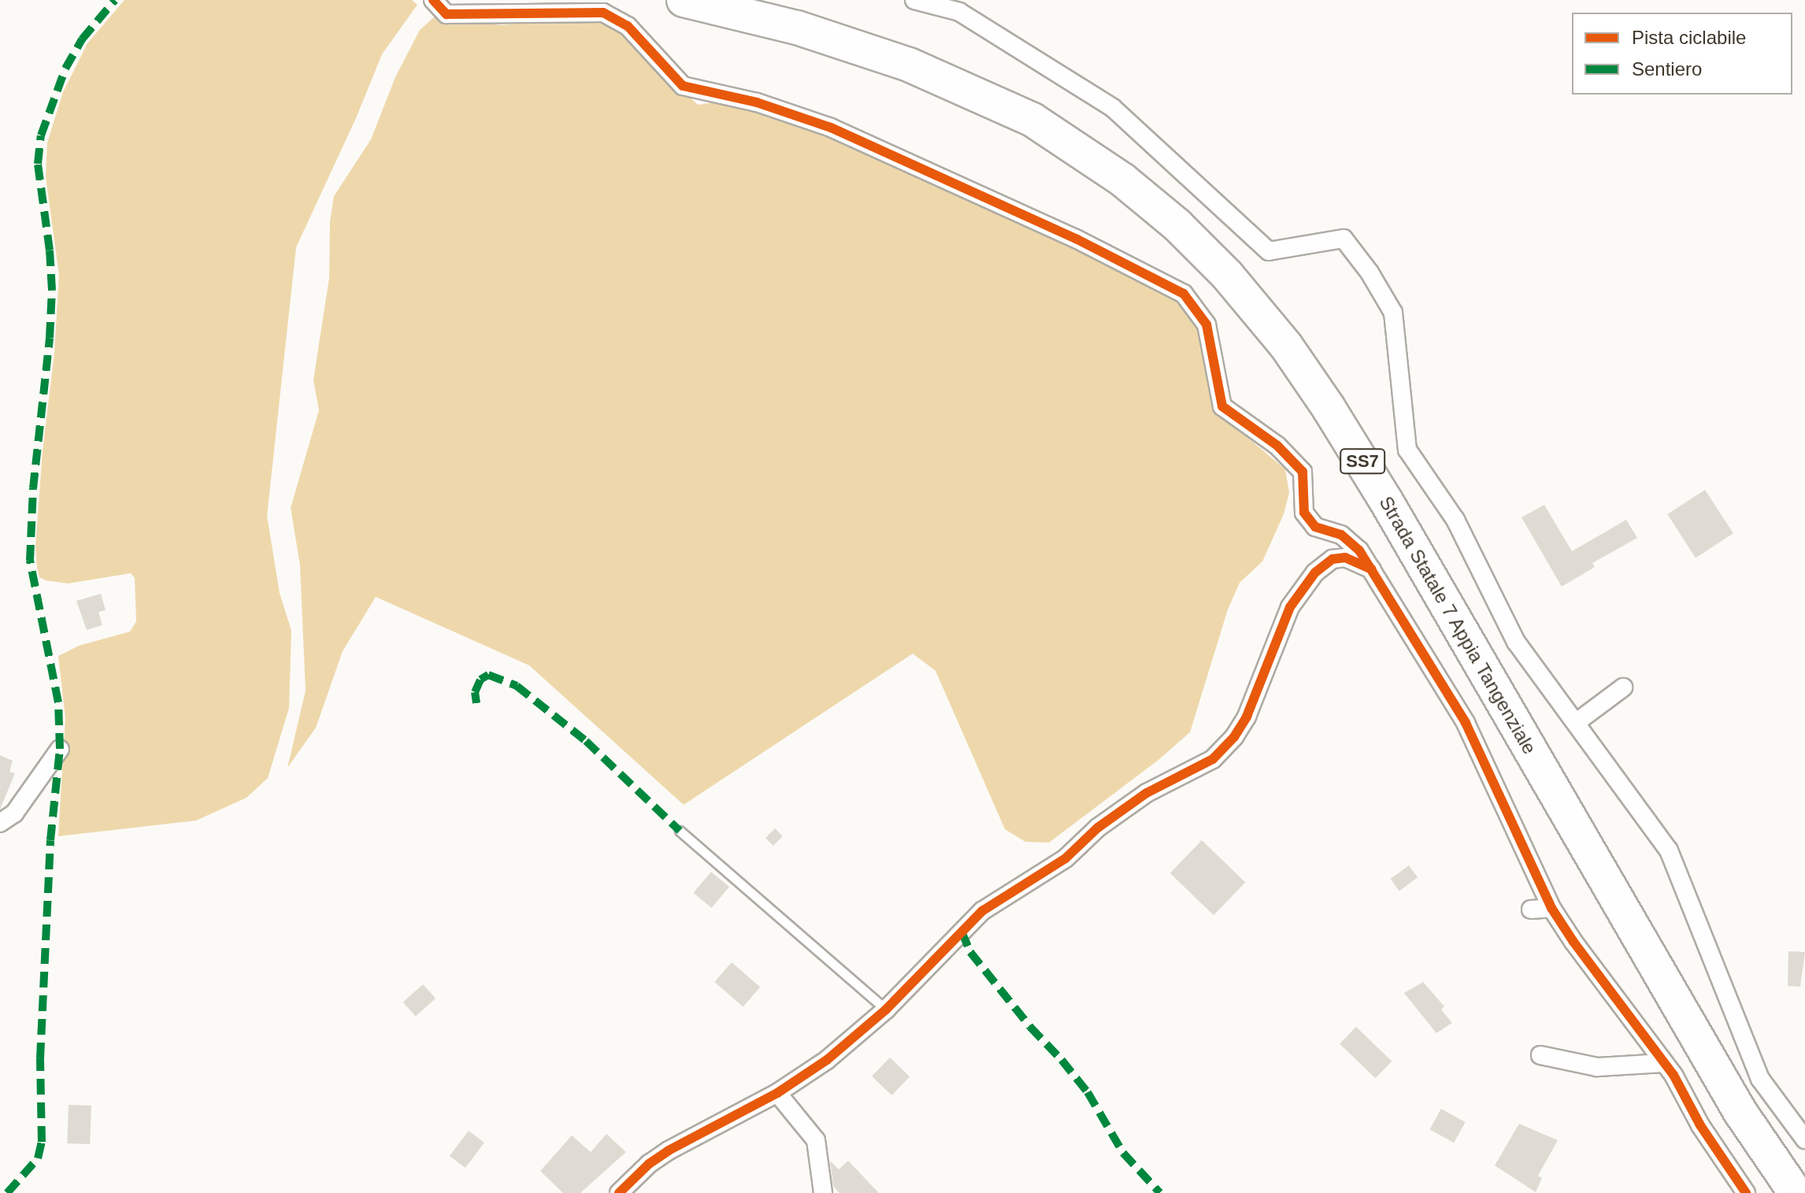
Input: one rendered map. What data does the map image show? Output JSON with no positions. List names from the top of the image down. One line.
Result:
{"streets":{"highway":["SS7","Strada Statale 7 Appia Tangenziale"]},"legend":["Pista ciclabile","Sentiero"]}
